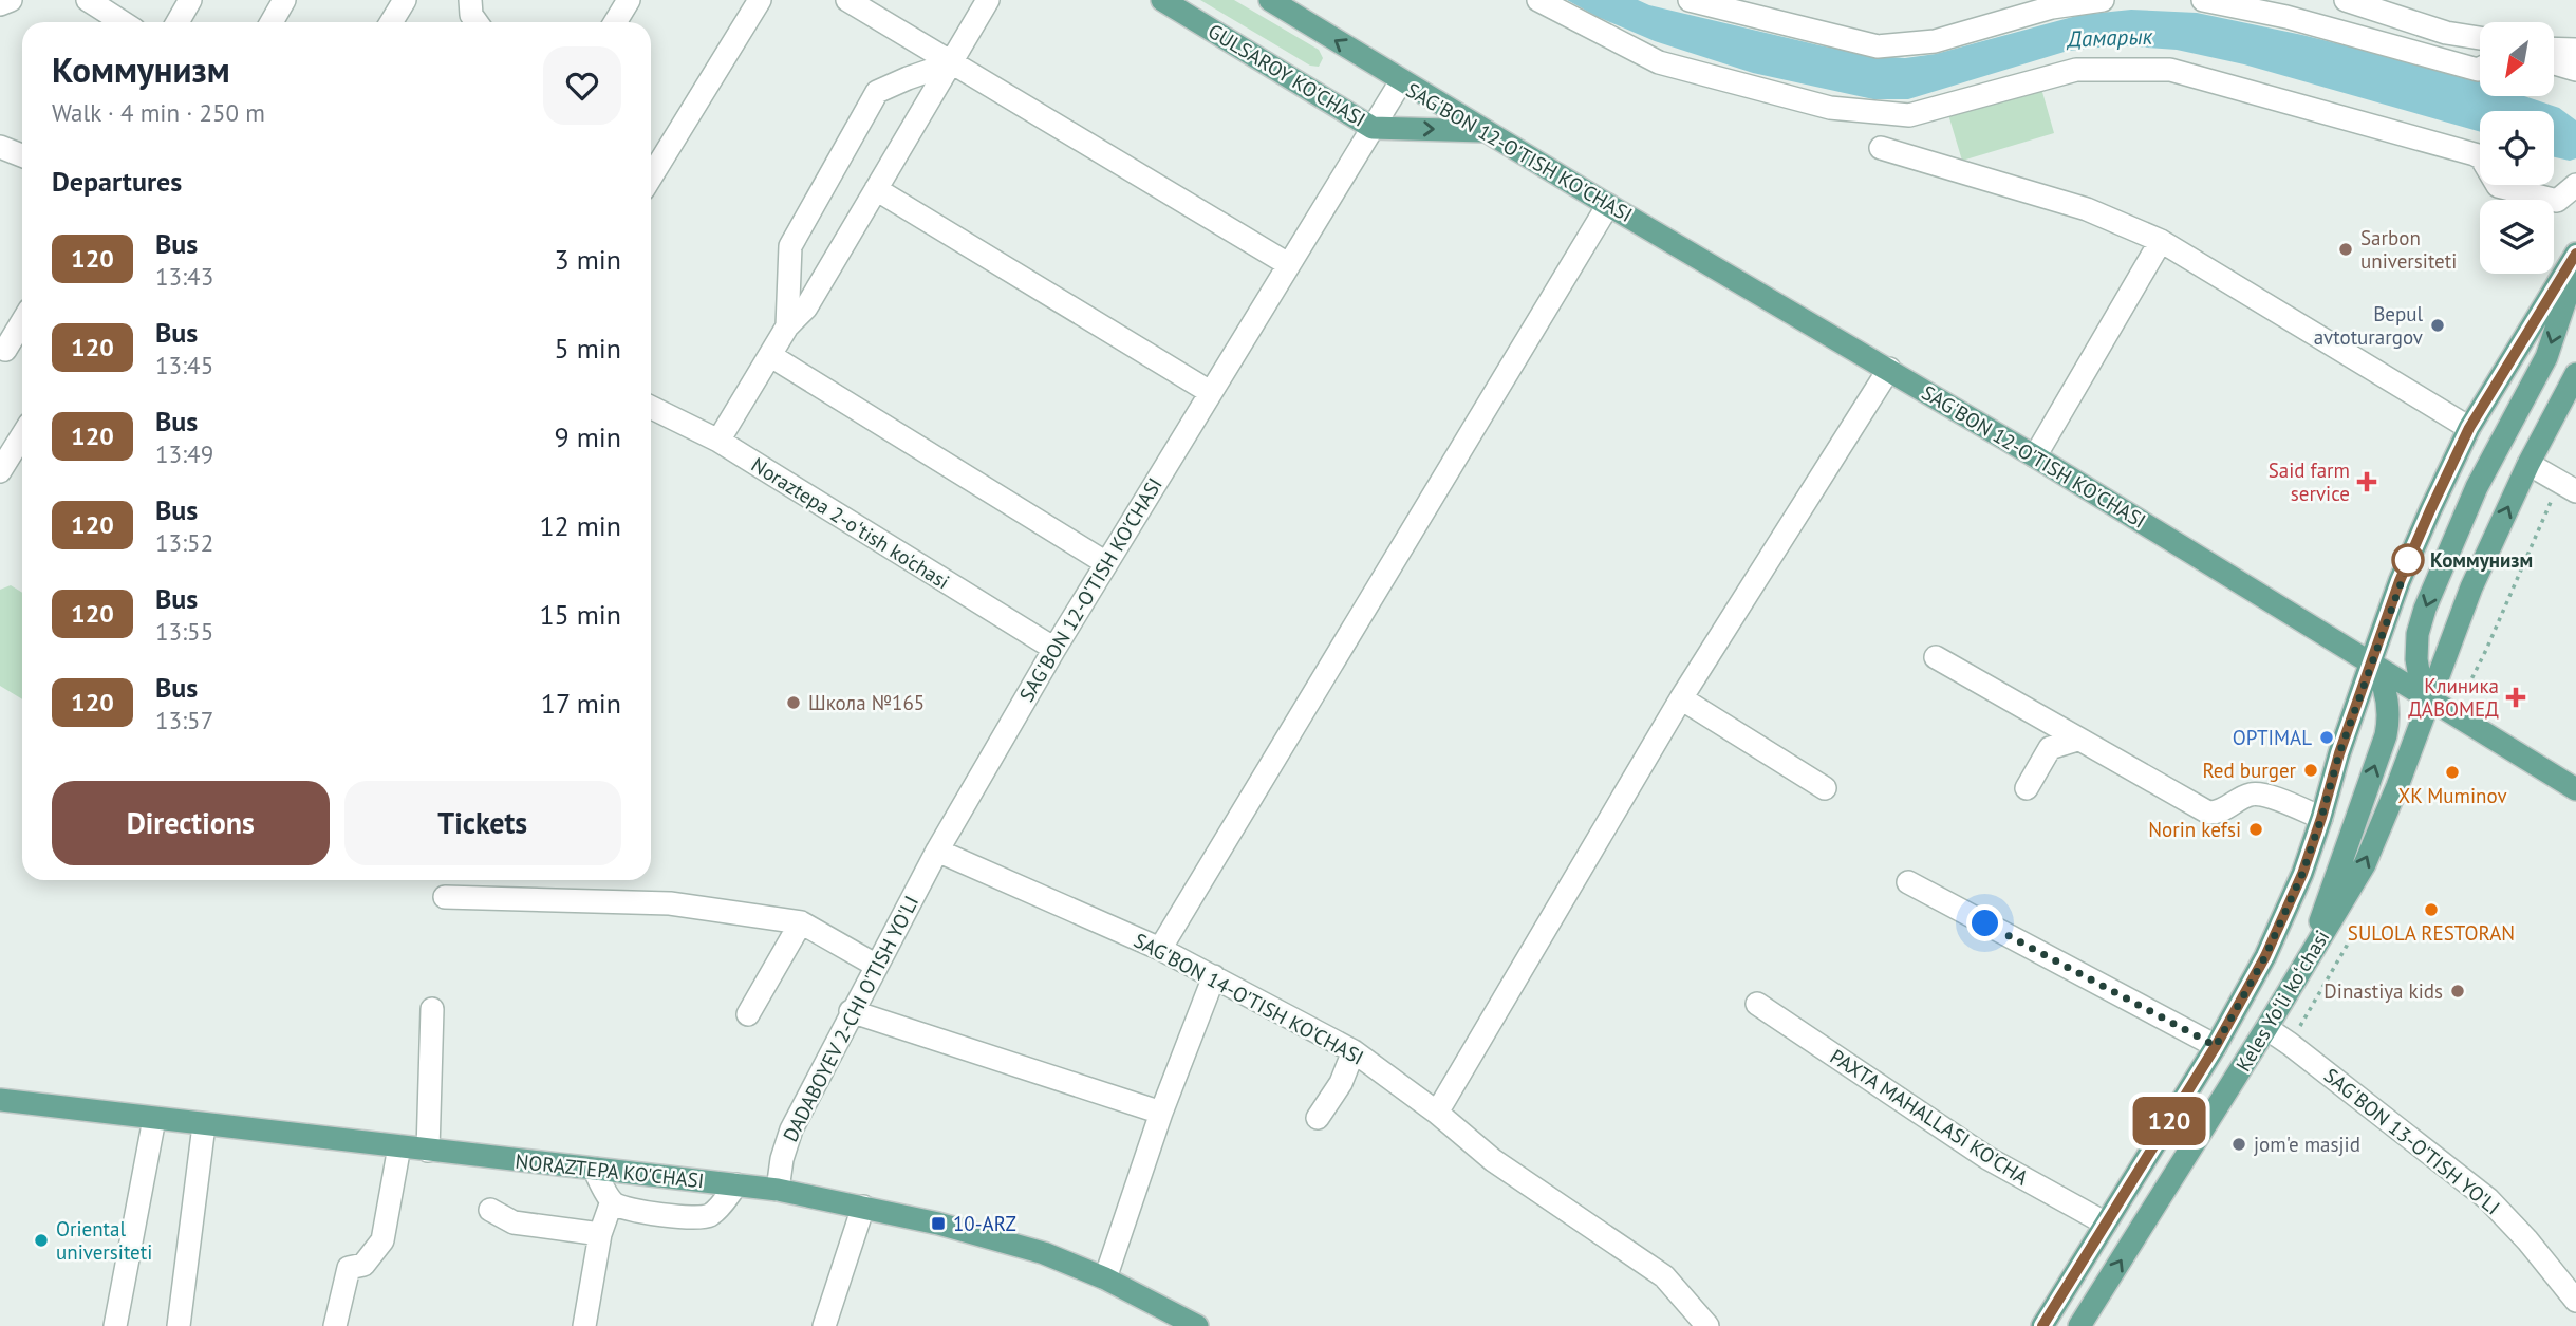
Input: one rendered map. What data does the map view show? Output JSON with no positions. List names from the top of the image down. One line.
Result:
{"streets":{"main road":["GULSAROY KO'CHASI","SAG'BON 12-O'TISH KO'CHASI","Keles Yoʻli koʻchasi","NORAZTEPA KO'CHASI"],"street":["Noraztepa 2-oʻtish ko'chasi","SAG'BON 14-O'TISH KO'CHASI","DADABOYEV 2-CHI O'TISH YO'LI","PAXTA MAHALLASI KO'CHA","SAG'BON 13-O'TISH YO'LI"]},"crossings":[["GULSAROY KO'CHASI","SAG'BON 12-O'TISH KO'CHASI"],["SAG'BON 12-O'TISH KO'CHASI","Noraztepa 2-oʻtish ko'chasi"],["SAG'BON 12-O'TISH KO'CHASI","SAG'BON 14-O'TISH KO'CHASI"],["SAG'BON 12-O'TISH KO'CHASI","Keles Yoʻli koʻchasi"],["SAG'BON 12-O'TISH KO'CHASI","DADABOYEV 2-CHI O'TISH YO'LI"],["SAG'BON 14-O'TISH KO'CHASI","DADABOYEV 2-CHI O'TISH YO'LI"],["Keles Yoʻli koʻchasi","PAXTA MAHALLASI KO'CHA"],["Keles Yoʻli koʻchasi","SAG'BON 13-O'TISH YO'LI"],["DADABOYEV 2-CHI O'TISH YO'LI","NORAZTEPA KO'CHASI"]],"water":["Дамарык"],"places":{"other":["Sarbon universiteti","Bepul avtoturargov","Коммунизм","Школа №165","OPTIMAL","Red burger","XK Muminov","Norin kefsi","SULOLA RESTORAN","Dinastiya kids","jom'e masjid","Oriental universiteti"],"health":["Said farm service","Клиника ДАВОМЕД"],"transit":["10-ARZ"]},"lines":["bus line 120"],"north":"bottom left","page":{"on_map":"120","heading":[["Коммунизм","Walk · 4 min · 250 m"],"Departures"],"list":[{"mark":"120","name":"Bus","note":"13:43","value":"3 min"},{"mark":"120","name":"Bus","note":"13:45","value":"5 min"},{"mark":"120","name":"Bus","note":"13:49","value":"9 min"},{"mark":"120","name":"Bus","note":"13:52","value":"12 min"},{"mark":"120","name":"Bus","note":"13:55","value":"15 min"},{"mark":"120","name":"Bus","note":"13:57","value":"17 min"}],"buttons":["Directions","Tickets"]}}
